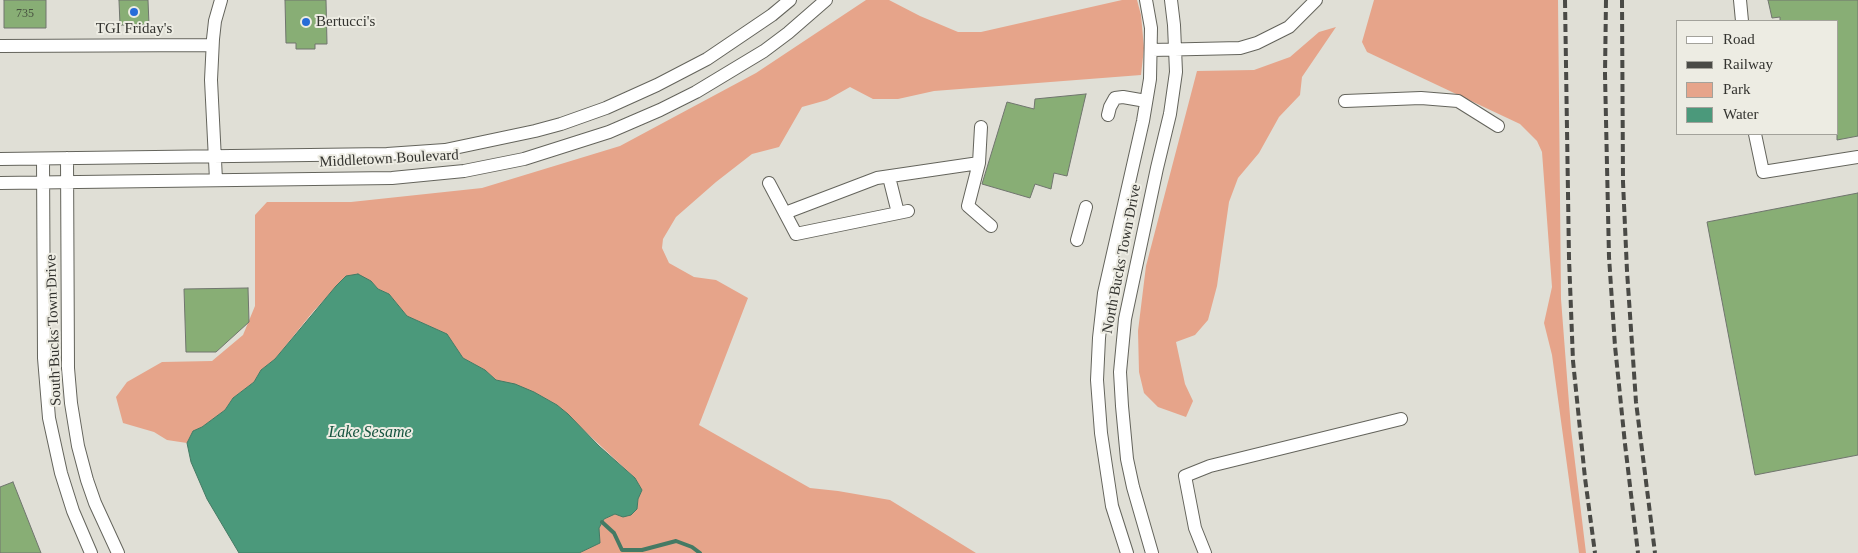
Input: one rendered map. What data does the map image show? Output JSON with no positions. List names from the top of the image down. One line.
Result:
{"streets":{"street":["Middletown Boulevard","North Bucks Town Drive","South Bucks Town Drive"]},"crossings":[["Middletown Boulevard","South Bucks Town Drive"]],"water":["Lake Sesame"],"places":["TGI Friday's","Bertucci's"],"house_numbers":["735"],"legend":["Road","Railway","Park","Water"]}
